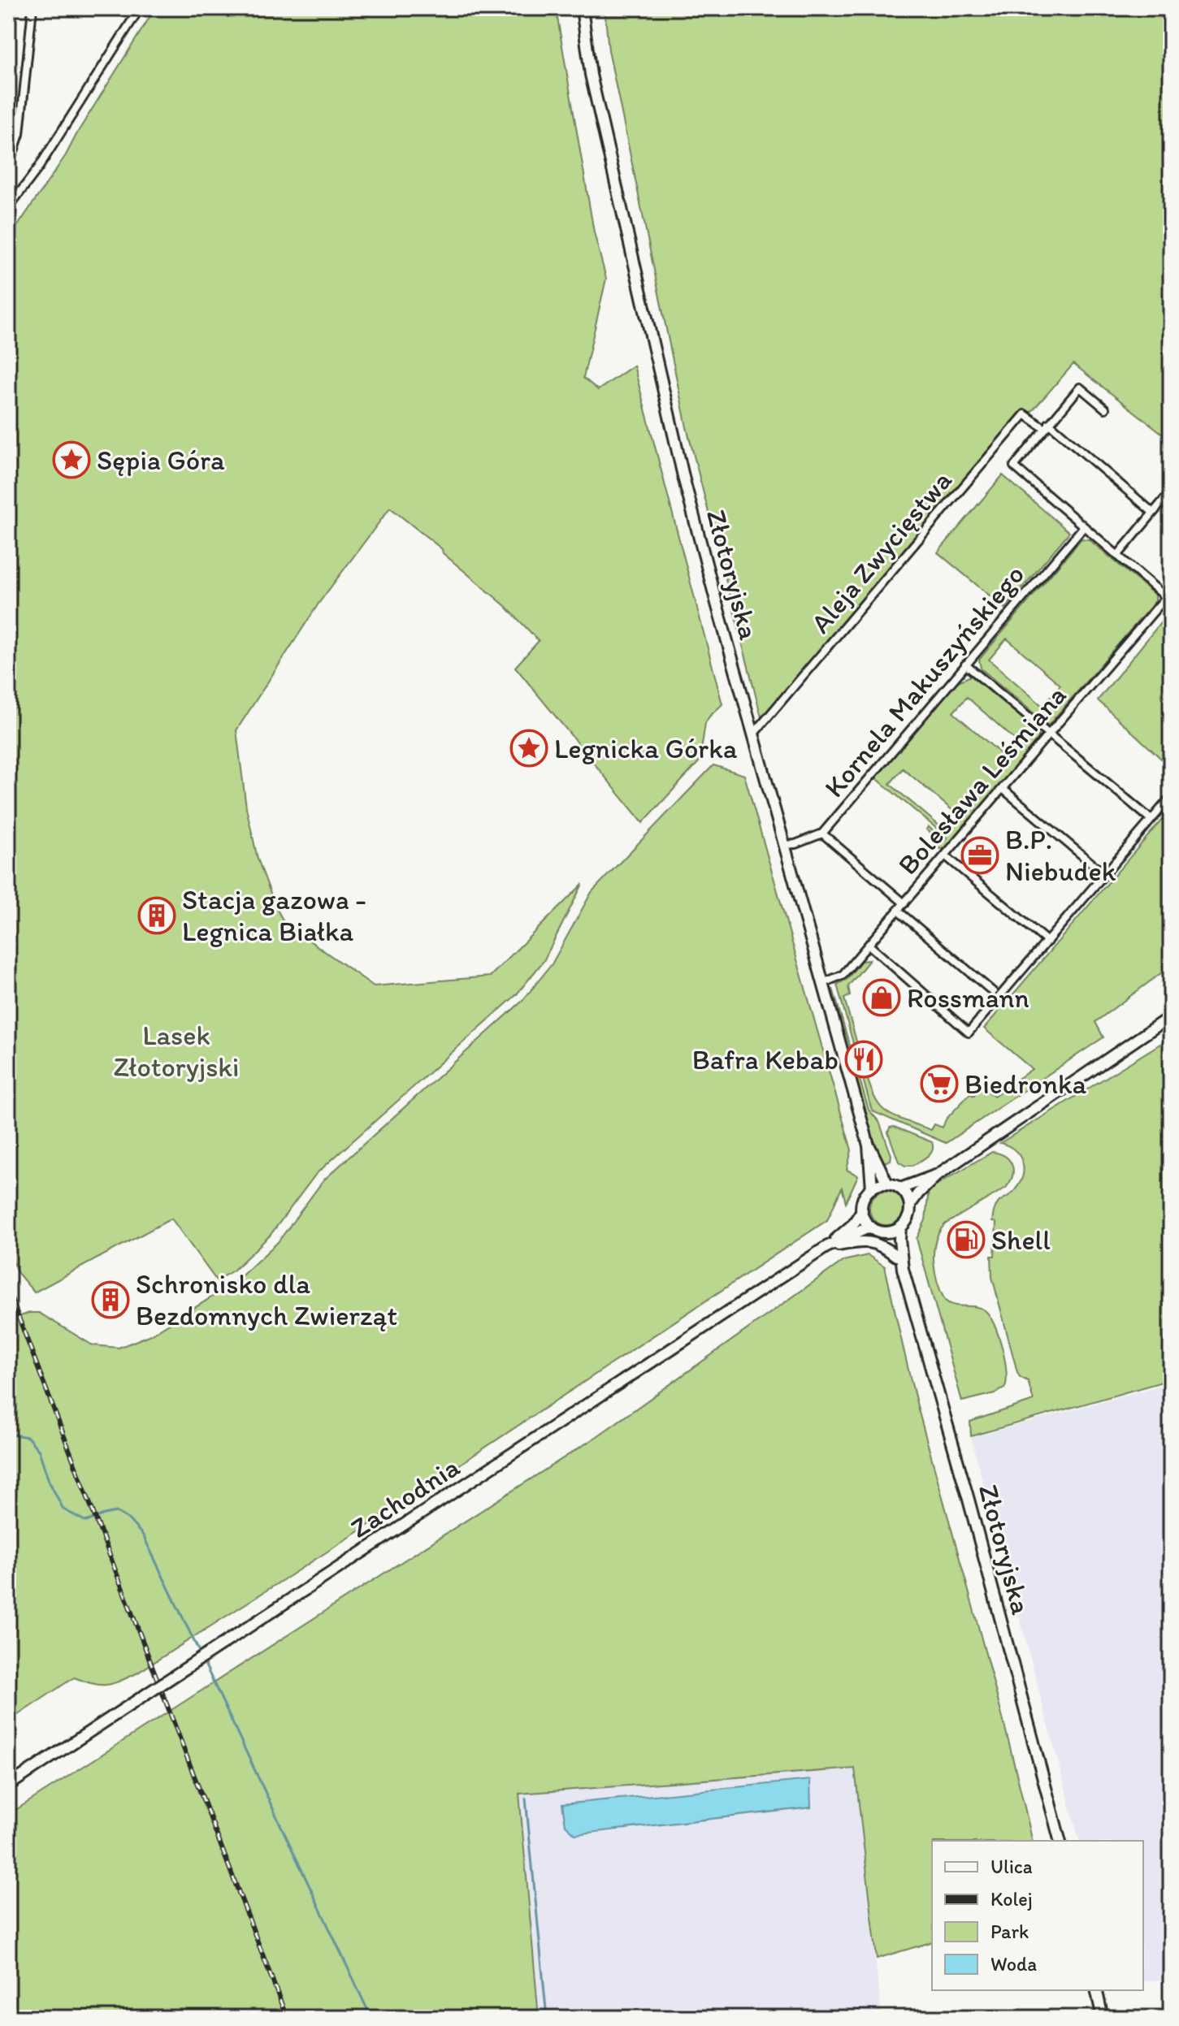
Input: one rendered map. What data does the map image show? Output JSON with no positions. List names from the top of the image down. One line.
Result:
{"streets":{"main road":["Złotoryjska","Zachodnia"],"street":["Aleja Zwycięstwa","Kornela Makuszyńskiego","Bolesława Leśmiana"]},"crossings":[["Aleja Zwycięstwa","Złotoryjska"],["Złotoryjska","Kornela Makuszyńskiego"],["Złotoryjska","Bolesława Leśmiana"],["Złotoryjska","Zachodnia"]],"parks":["Lasek Złotoryjski"],"places":{"place":["Sępia Góra","Legnicka Górka"],"office":["B.P. Niebudek"],"building":["Stacja gazowa - Legnica Białka","Schronisko dla Bezdomnych Zwierząt"],"shop":["Rossmann"],"restaurant":["Bafra Kebab"],"supermarket":["Biedronka"],"fuel station":["Shell"]},"legend":["Ulica","Kolej","Park","Woda"]}
